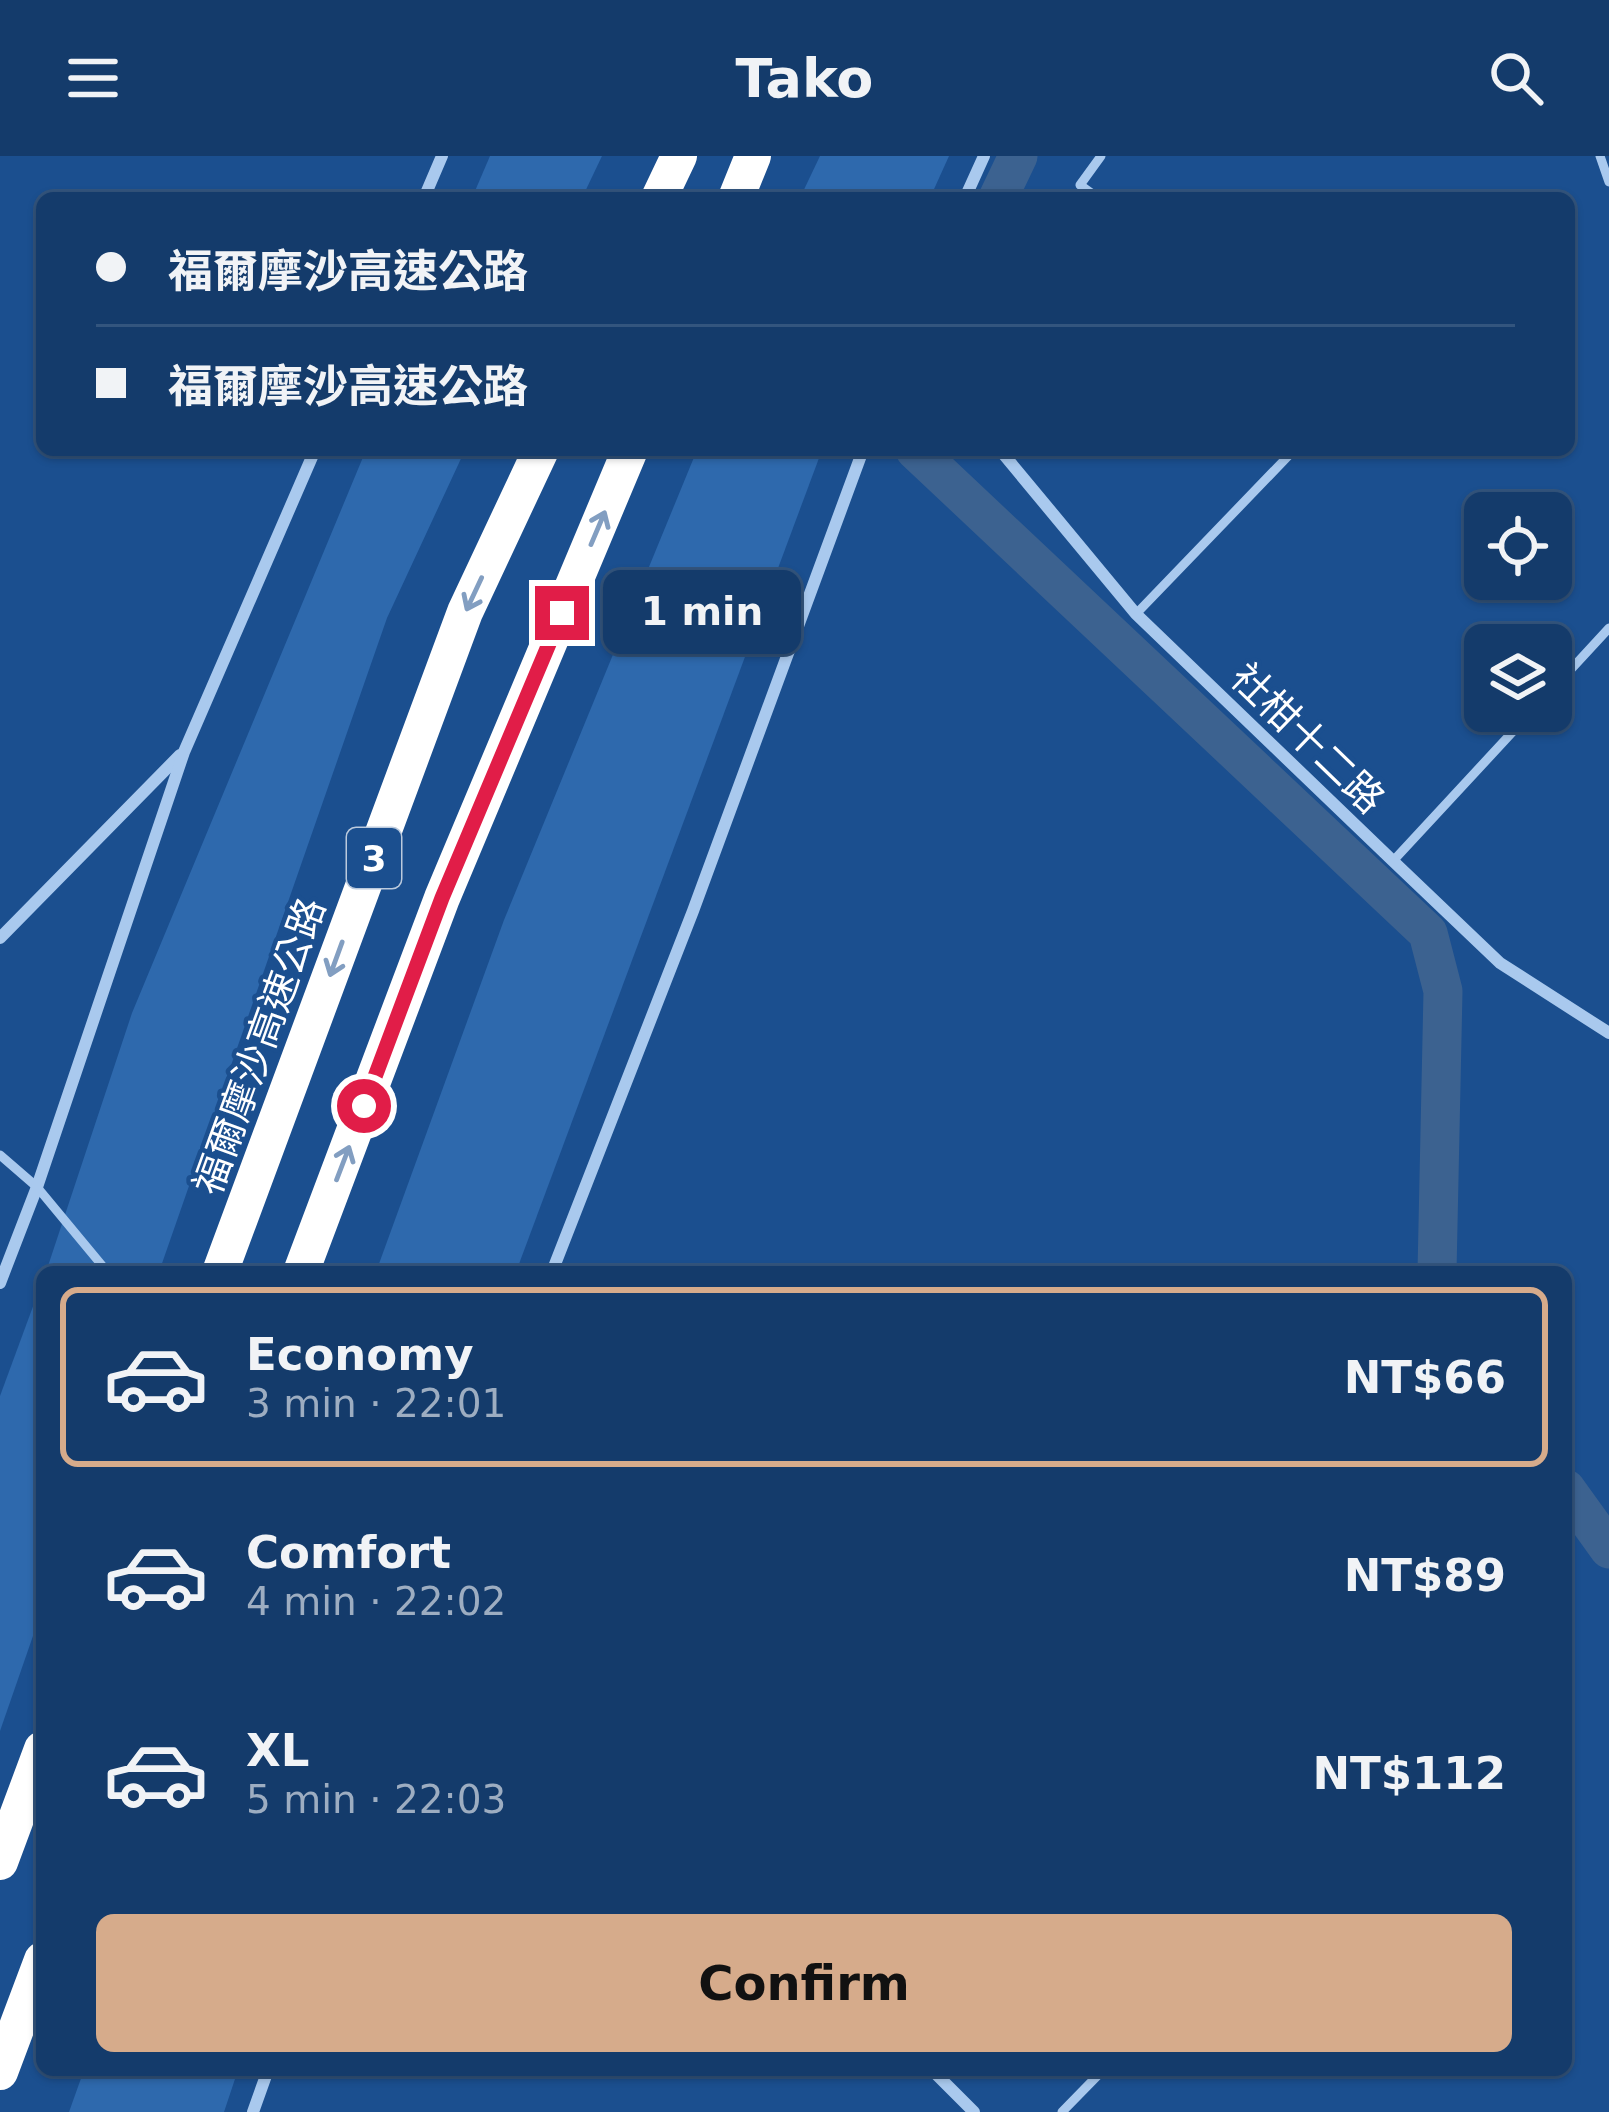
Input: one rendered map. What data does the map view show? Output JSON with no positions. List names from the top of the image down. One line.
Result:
{"streets":{"highway":["3","福爾摩沙高速公路"],"street":["社柑十二路"]},"page":{"header":"Tako","banner":["福爾摩沙高速公路","福爾摩沙高速公路"],"bubble":"1 min","list":[{"name":"Economy","note":"3 min · 22:01","value":"NT$66"},{"name":"Comfort","note":"4 min · 22:02","value":"NT$89"},{"name":"XL","note":"5 min · 22:03","value":"NT$112"}],"buttons":"Confirm"}}
